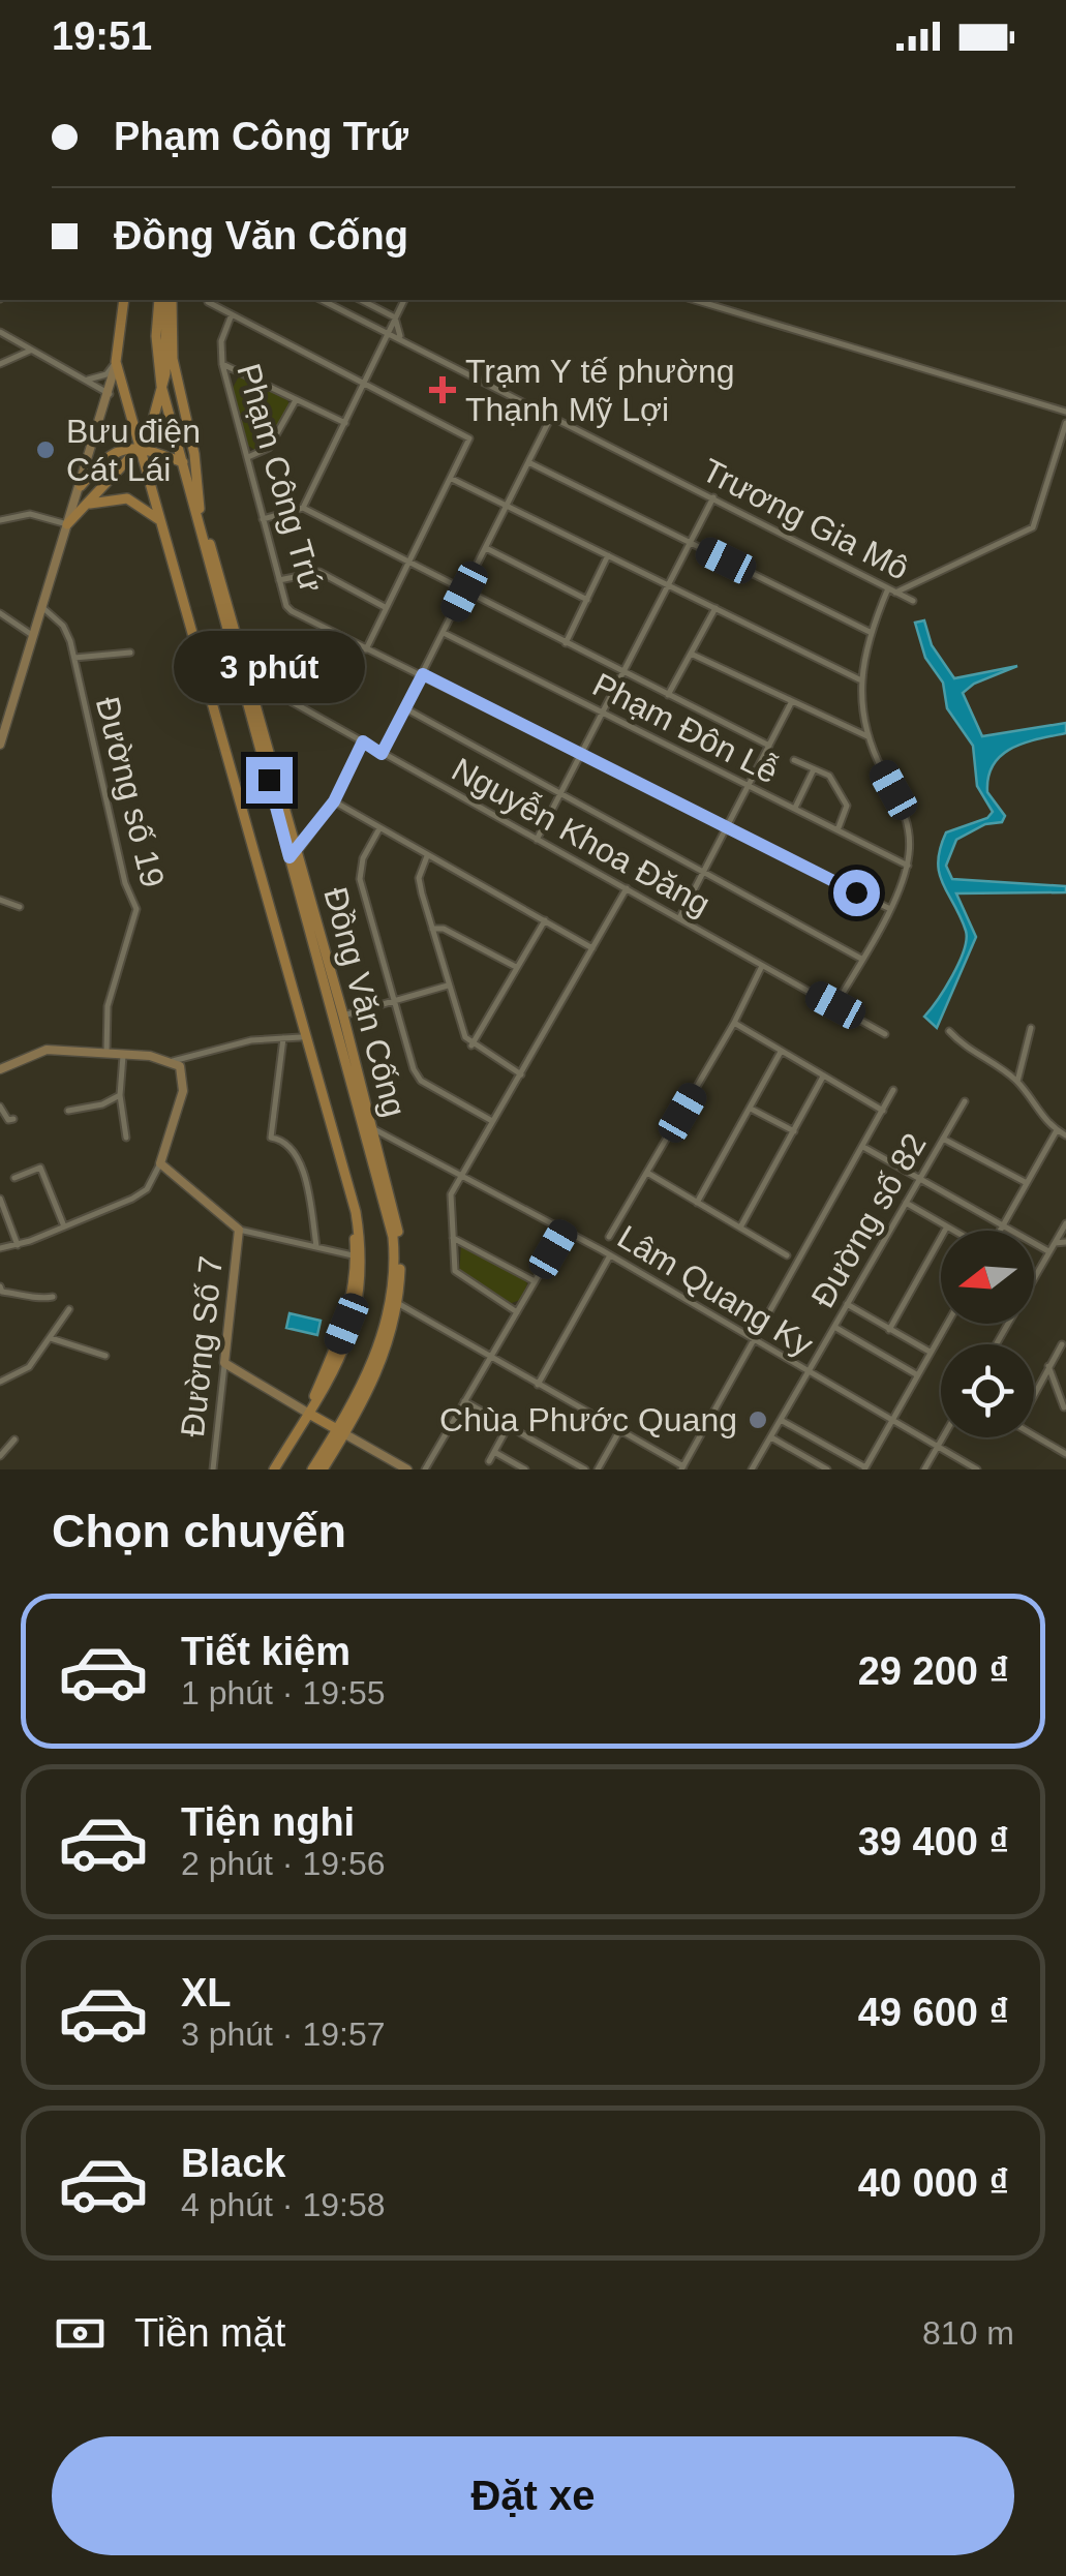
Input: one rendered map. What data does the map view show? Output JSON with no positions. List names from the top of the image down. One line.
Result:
{"streets":{"main road":["Đồng Văn Cống"],"street":["Phạm Công Trứ","Trương Gia Mô","Phạm Đôn Lễ","Đường số 19","Nguyễn Khoa Đăng","Đường số 82","Lâm Quang Ky","Đường Số 7"]},"crossings":[["Nguyễn Khoa Đăng","Đồng Văn Cống"],["Đồng Văn Cống","Lâm Quang Ky"],["Đường số 82","Lâm Quang Ky"]],"places":{"health":["Trạm Y tế phường Thạnh Mỹ Lợi"],"other":["Bưu điện Cát Lái","Chùa Phước Quang"]},"north":"left","page":{"status":"19:51","banner":["Phạm Công Trứ","Đồng Văn Cống"],"bubble":"3 phút","heading":"Chọn chuyến","list":[{"name":"Tiết kiệm","note":"1 phút · 19:55","value":"29 200 ₫"},{"name":"Tiện nghi","note":"2 phút · 19:56","value":"39 400 ₫"},{"name":"XL","note":"3 phút · 19:57","value":"49 600 ₫"},{"name":"Black","note":"4 phút · 19:58","value":"40 000 ₫"}],"pay":["Tiền mặt","810 m"],"buttons":"Đặt xe"}}
